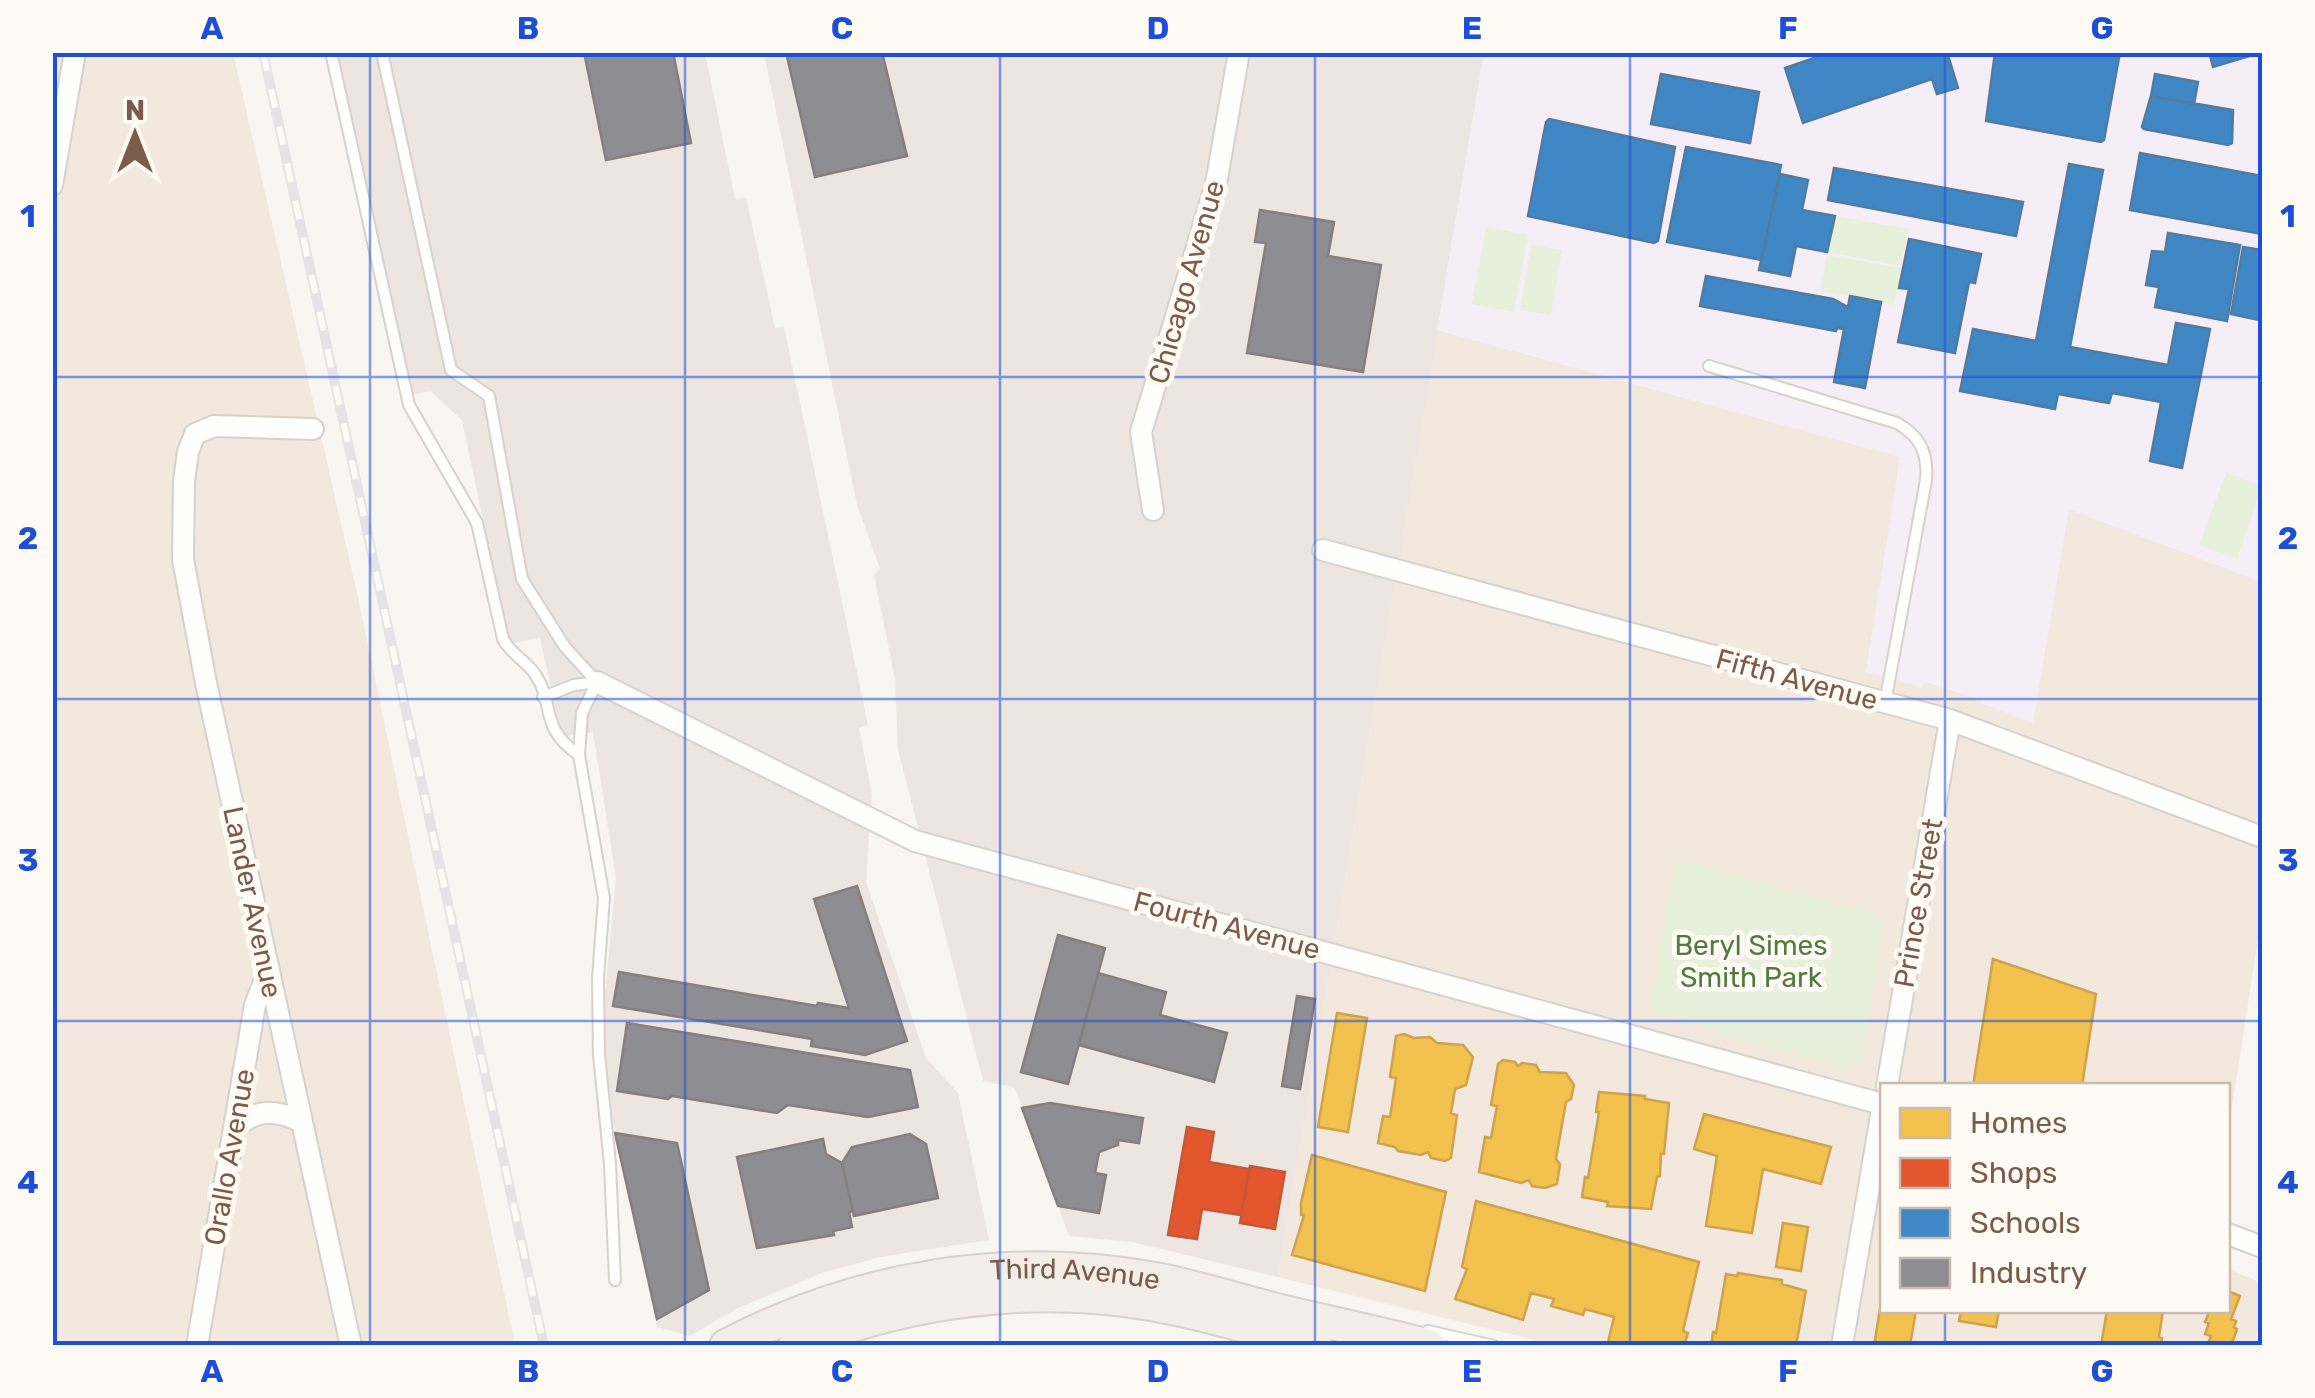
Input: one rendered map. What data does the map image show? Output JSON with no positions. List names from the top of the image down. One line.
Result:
{"streets":{"main road":["Third Avenue"],"street":["Chicago Avenue","Fifth Avenue","Lander Avenue","Prince Street","Fourth Avenue","Orallo Avenue"]},"crossings":[["Fifth Avenue","Prince Street"],["Lander Avenue","Orallo Avenue"]],"parks":["Beryl Simes Smith Park"],"legend":["Homes","Shops","Schools","Industry"],"north":"top","grid":{"columns":["A","B","C","D","E","F","G"],"rows":["1","2","3","4"]}}
